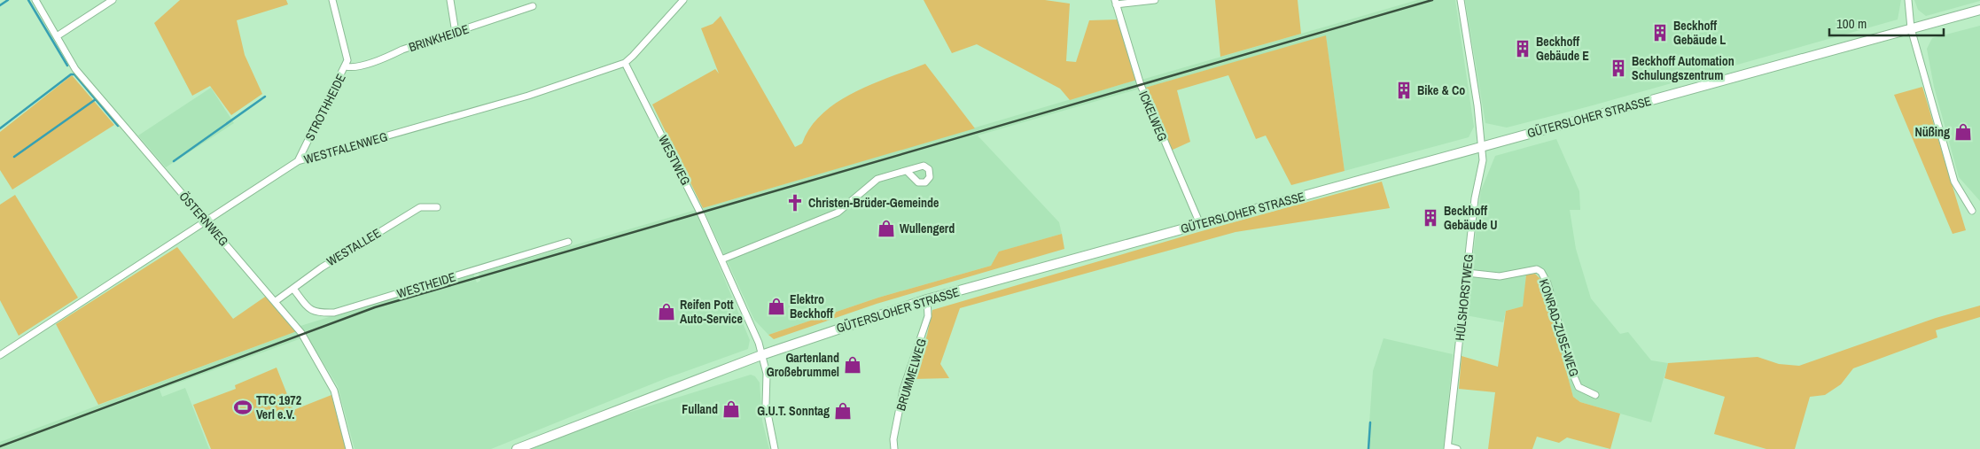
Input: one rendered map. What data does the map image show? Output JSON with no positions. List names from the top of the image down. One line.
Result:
{"streets":{"main road":["GÜTERSLOHER STRASSE"],"street":["BRINKHEIDE","STROTHHEIDE","ICKELWEG","WESTFALENWEG","WESTWEG","ÖSTERNWEG","WESTALLEE","WESTHEIDE","HÜLSHORSTWEG","KONRAD-ZUSE-WEG","BRUMMELWEG"]},"crossings":[["BRINKHEIDE","STROTHHEIDE"],["STROTHHEIDE","WESTFALENWEG"],["ICKELWEG","GÜTERSLOHER STRASSE"],["GÜTERSLOHER STRASSE","WESTWEG"],["GÜTERSLOHER STRASSE","HÜLSHORSTWEG"],["GÜTERSLOHER STRASSE","BRUMMELWEG"],["WESTFALENWEG","WESTWEG"],["WESTFALENWEG","ÖSTERNWEG"],["ÖSTERNWEG","WESTALLEE"],["WESTALLEE","WESTHEIDE"],["HÜLSHORSTWEG","KONRAD-ZUSE-WEG"]],"places":{"building":["Beckhoff Gebäude L","Beckhoff Gebäude E","Beckhoff Automation Schulungszentrum","Bike & Co","Beckhoff Gebäude U"],"shop":["Nüßing","Wullengerd","Elektro Beckhoff","Reifen Pott Auto-Service","Gartenland Großebrummel","Fulland","G.U.T. Sonntag"],"church":["Christen-Brüder-Gemeinde"],"sports":["TTC 1972 Verl e.V."]},"scale_bar":"100 m"}
